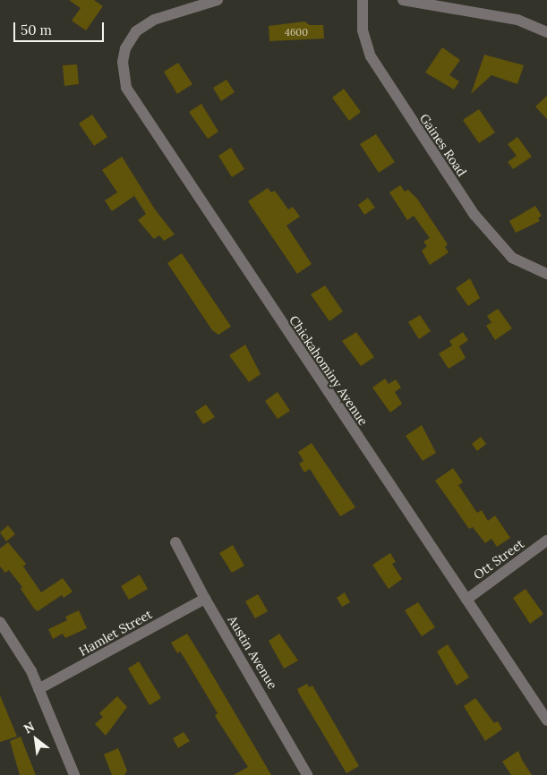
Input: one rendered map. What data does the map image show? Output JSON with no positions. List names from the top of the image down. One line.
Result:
{"streets":{"street":["Gaines Road","Chickahominy Avenue","Ott Street","Hamlet Street","Austin Avenue"]},"crossings":[["Chickahominy Avenue","Ott Street"],["Hamlet Street","Austin Avenue"]],"house_numbers":["4600"],"scale_bar":"50 m","north":"top left"}
